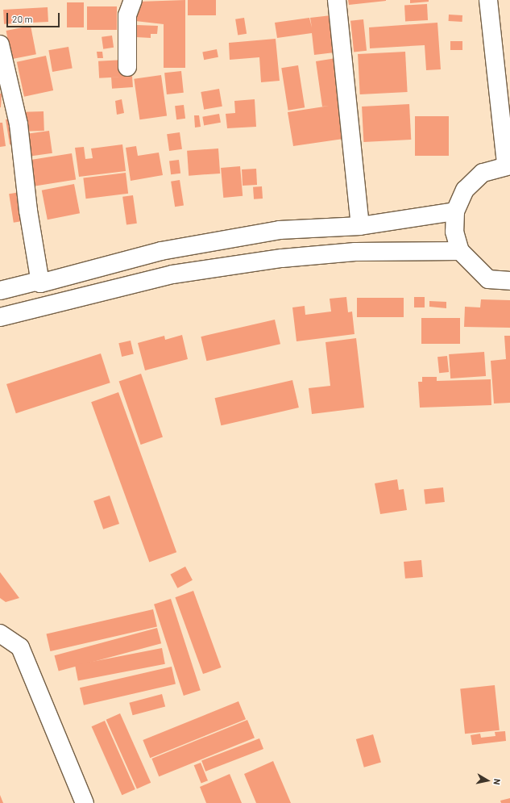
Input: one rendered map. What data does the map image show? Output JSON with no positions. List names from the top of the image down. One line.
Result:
{"scale_bar":"20 m","north":"right"}
